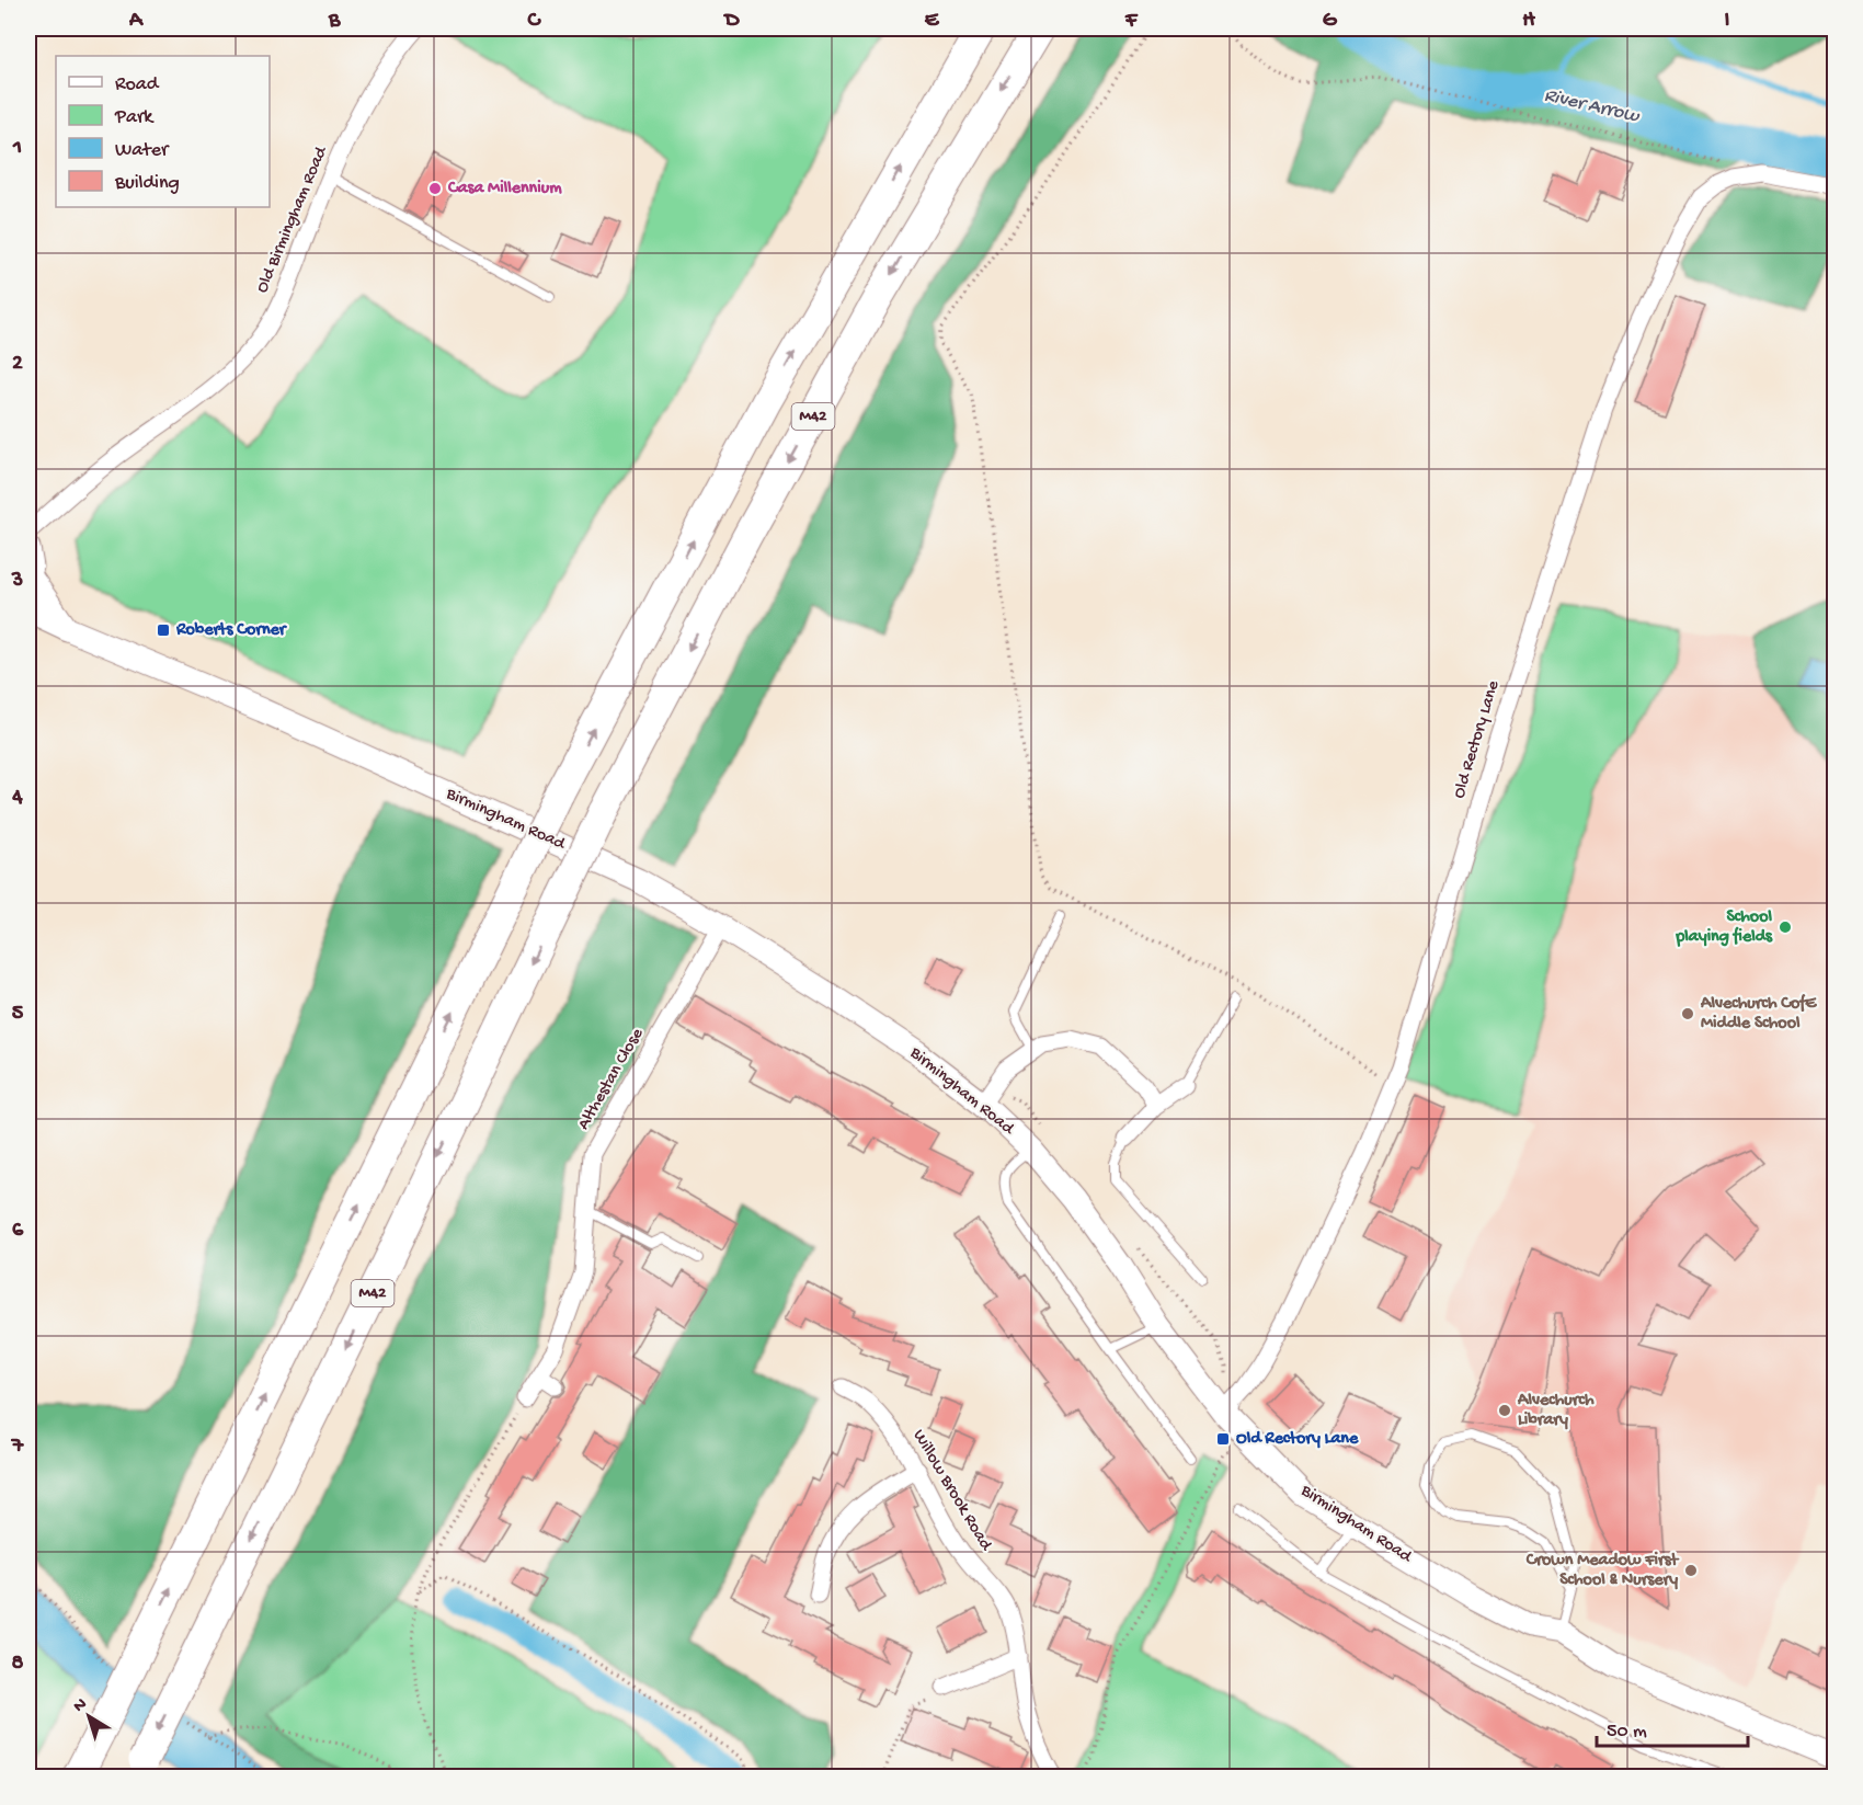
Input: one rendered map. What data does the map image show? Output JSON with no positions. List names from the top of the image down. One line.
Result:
{"streets":{"highway":["M42"],"main road":["Birmingham Road"],"street":["Old Birmingham Road","Old Rectory Lane","Althestan Close","Willow Brook Road"]},"crossings":[["Old Rectory Lane","Birmingham Road"],["Birmingham Road","Althestan Close"]],"water":["River Arrow"],"places":{"other":["Casa Millennium","School playing fields","Alvechurch CofE Middle School","Alvechurch Library","Crown Meadow First School & Nursery"],"transit":["Roberts Corner","Old Rectory Lane"]},"legend":["Road","Park","Water","Building"],"scale_bar":"50 m","north":"top left","grid":{"columns":["A","B","C","D","E","F","G","H","I"],"rows":["1","2","3","4","5","6","7","8"]}}
